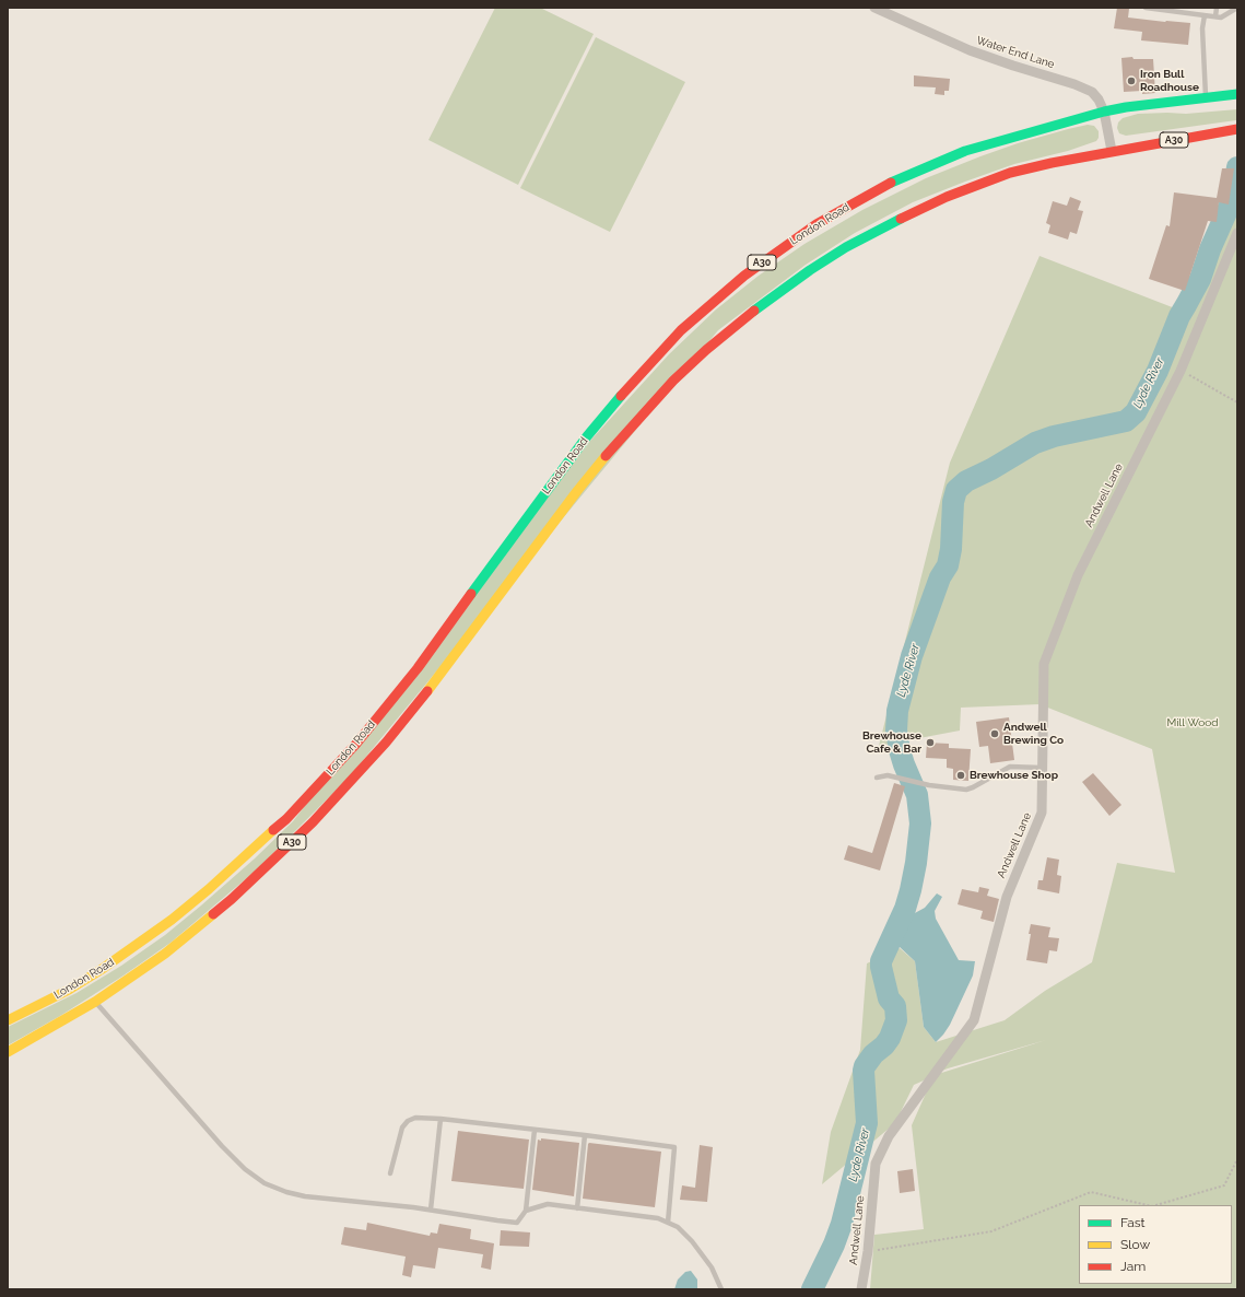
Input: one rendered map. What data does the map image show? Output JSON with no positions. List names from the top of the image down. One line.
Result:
{"streets":{"main road":["A30","London Road"],"street":["Water End Lane","Andwell Lane"]},"crossings":[["Water End Lane","London Road"]],"water":["Lyde River"],"parks":["Mill Wood"],"places":["Iron Bull Roadhouse","Andwell Brewing Co","Brewhouse Cafe & Bar","Brewhouse Shop"],"legend":["Fast","Slow","Jam"]}
